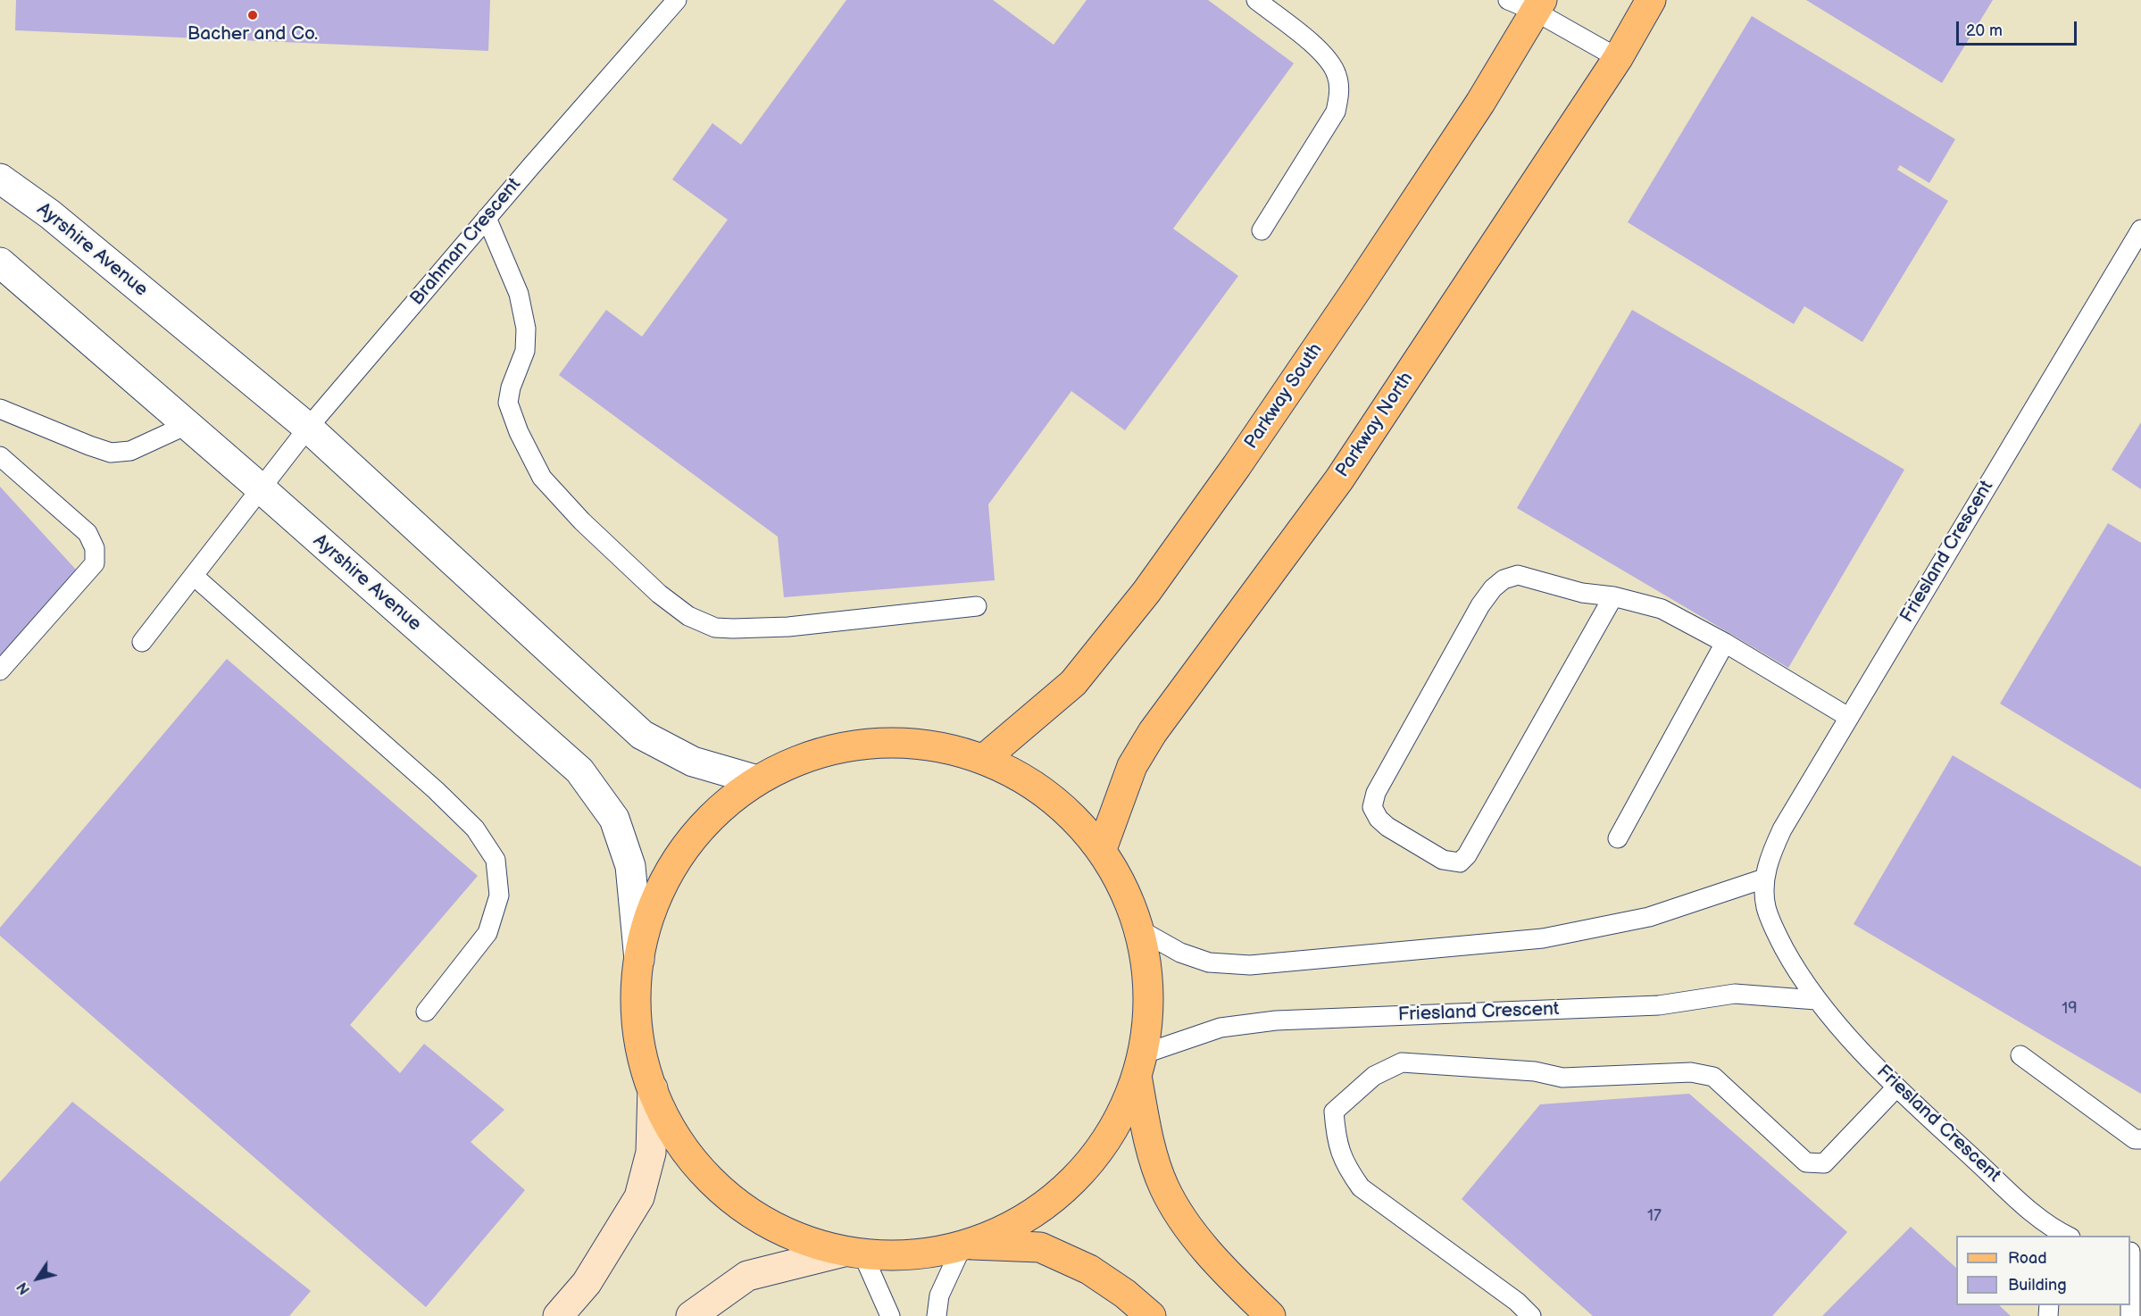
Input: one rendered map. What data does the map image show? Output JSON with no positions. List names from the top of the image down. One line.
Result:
{"streets":{"main road":["Parkway South","Parkway North"],"street":["Ayrshire Avenue"],"lane":["Brahman Crescent","Friesland Crescent"]},"crossings":[["Brahman Crescent","Ayrshire Avenue"]],"places":["Bacher and Co."],"house_numbers":["19","17"],"legend":["Road","Building"],"scale_bar":"20 m","north":"bottom left"}
